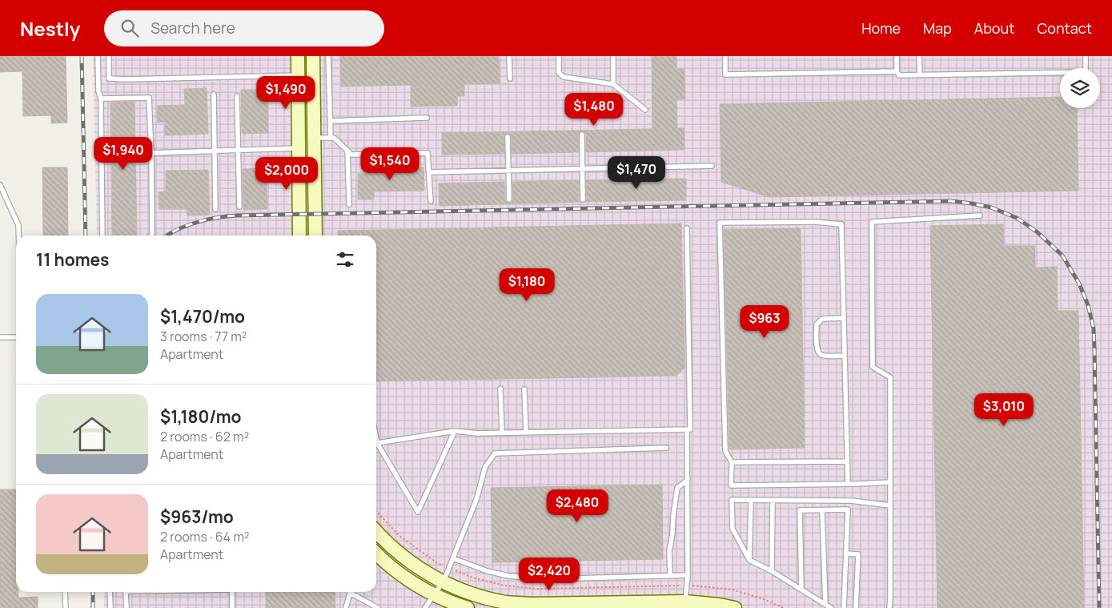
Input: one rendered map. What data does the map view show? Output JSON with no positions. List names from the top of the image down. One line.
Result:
{"page":{"header":"Nestly","search":"Search here","nav":["Home","Map","About","Contact"],"price":["$1,490","$1,480","$1,940","$1,540","$1,470","$2,000","$1,180","$963","$3,010","$2,480","$2,420"],"heading":"11 homes","list":[{"name":"$1,470/mo","note":"3 rooms · 77 m² · Apartment"},{"name":"$1,180/mo","note":"2 rooms · 62 m² · Apartment"},{"name":"$963/mo","note":"2 rooms · 64 m² · Apartment"}]}}
